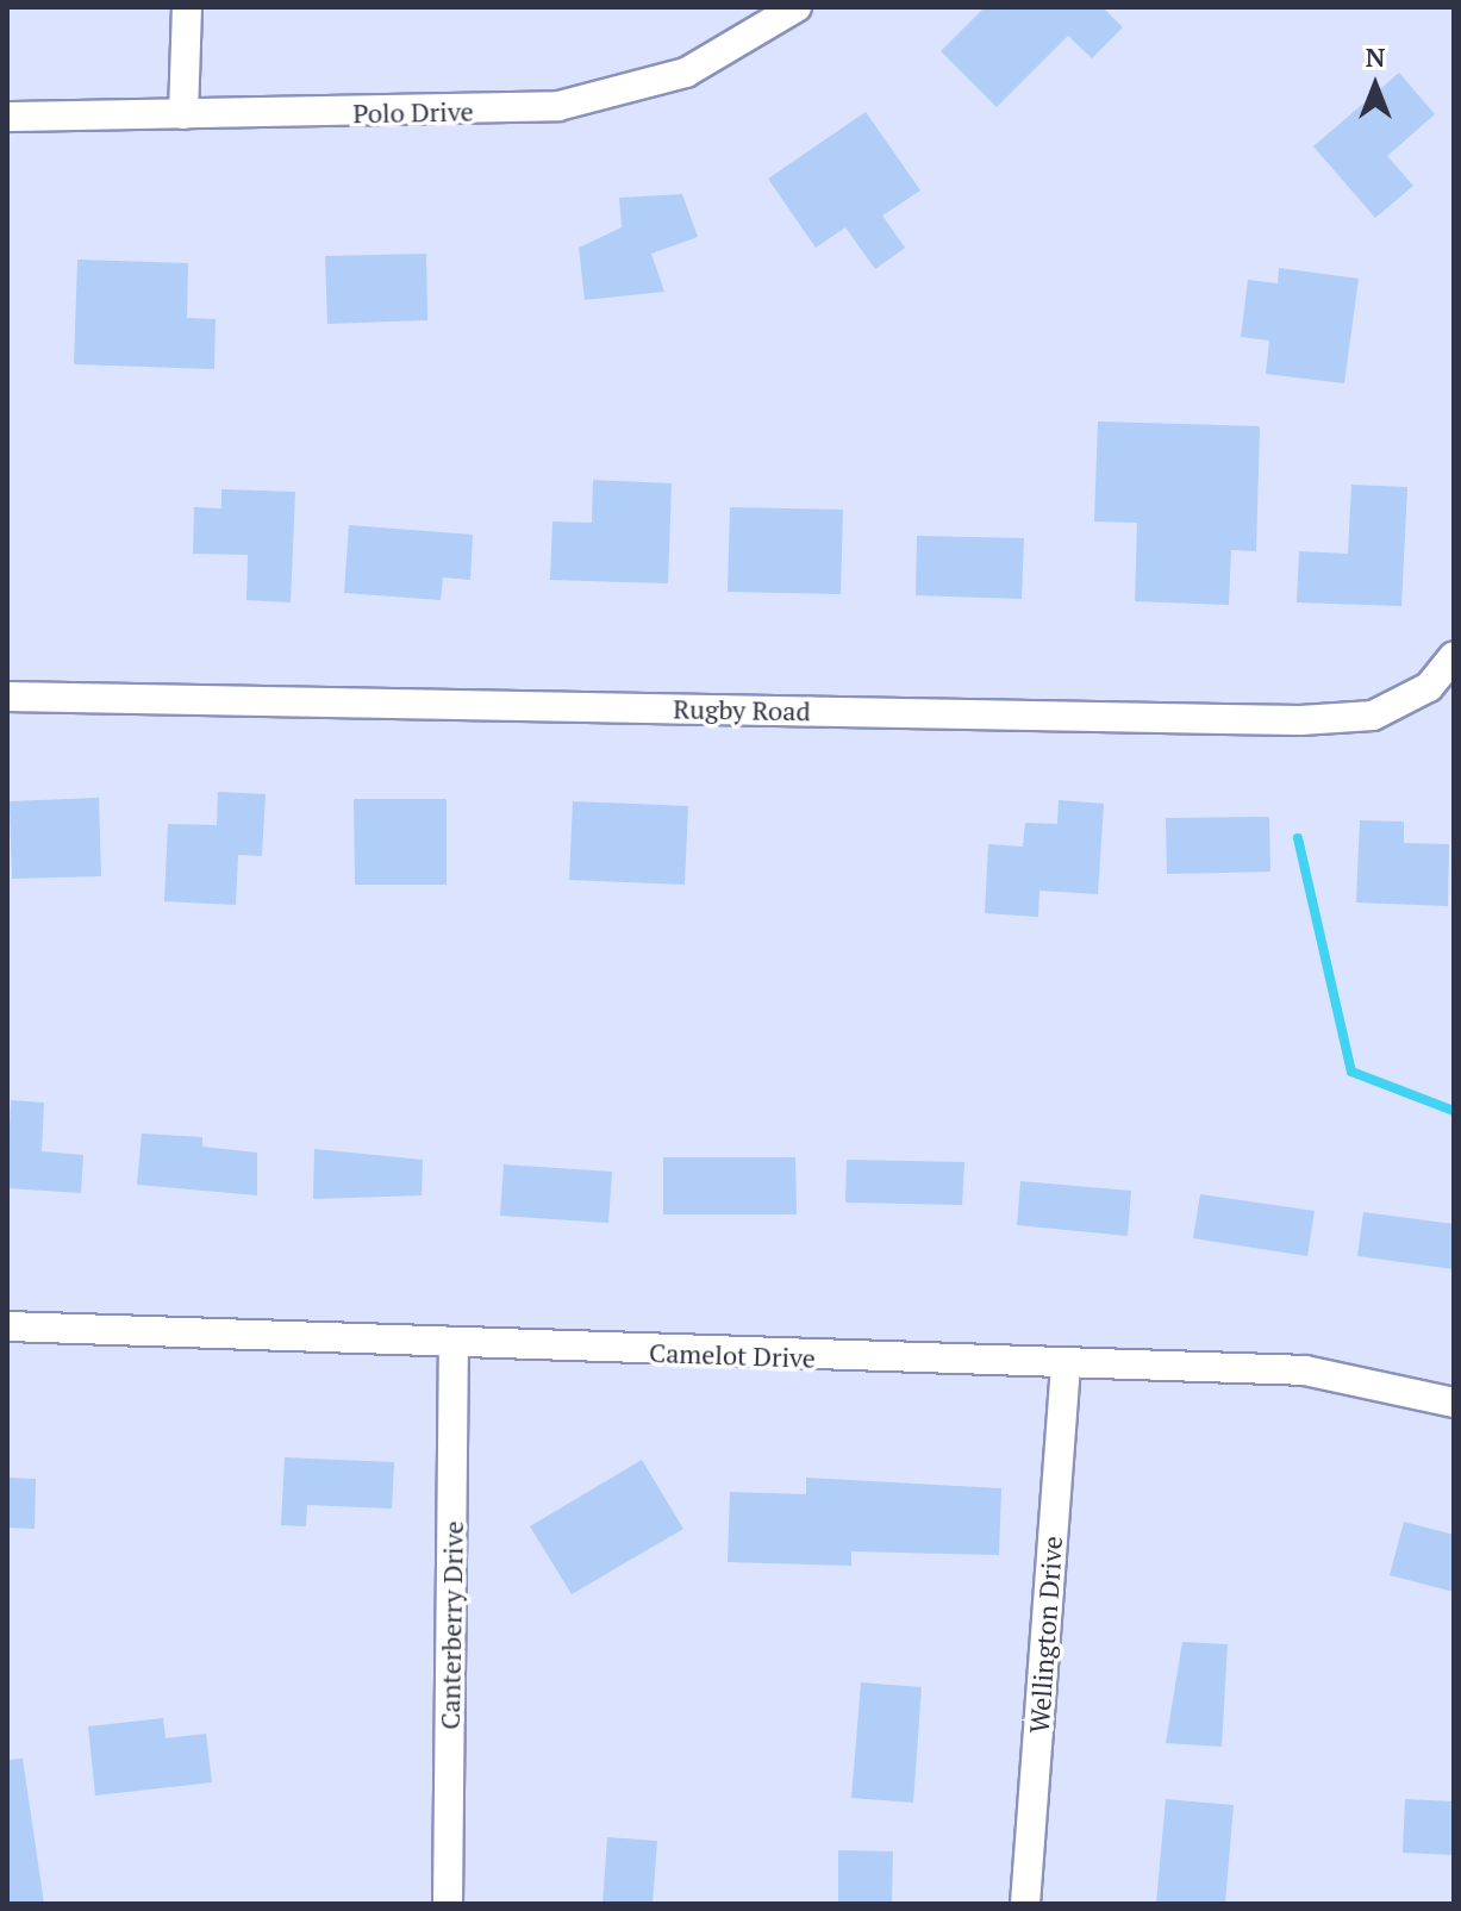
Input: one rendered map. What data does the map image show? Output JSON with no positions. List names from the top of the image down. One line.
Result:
{"streets":{"street":["Polo Drive","Rugby Road","Camelot Drive","Canterberry Drive","Wellington Drive"]},"crossings":[["Camelot Drive","Canterberry Drive"],["Camelot Drive","Wellington Drive"]],"north":"top"}
